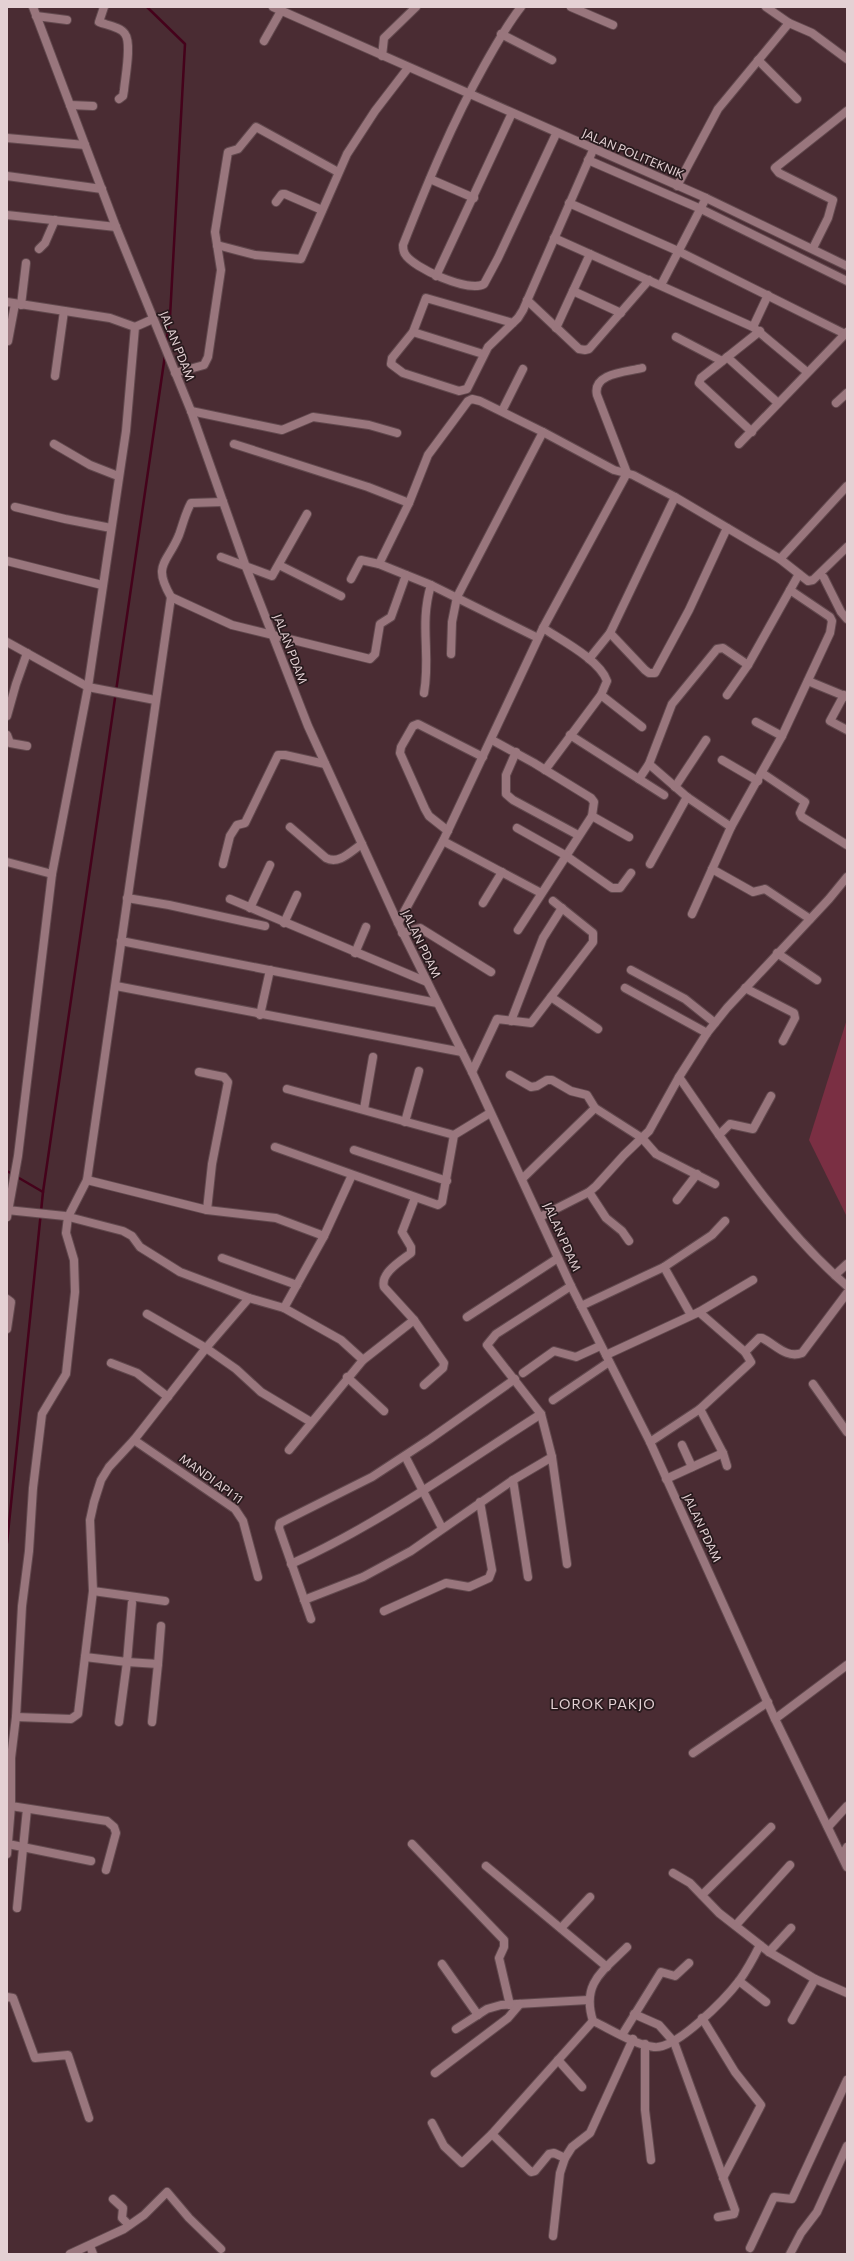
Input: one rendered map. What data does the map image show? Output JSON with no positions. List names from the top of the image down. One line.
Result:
{"streets":{"street":["JALAN POLITEKNIK","JALAN PDAM","MANDI API 11"]},"districts":["LOROK PAKJO"]}
